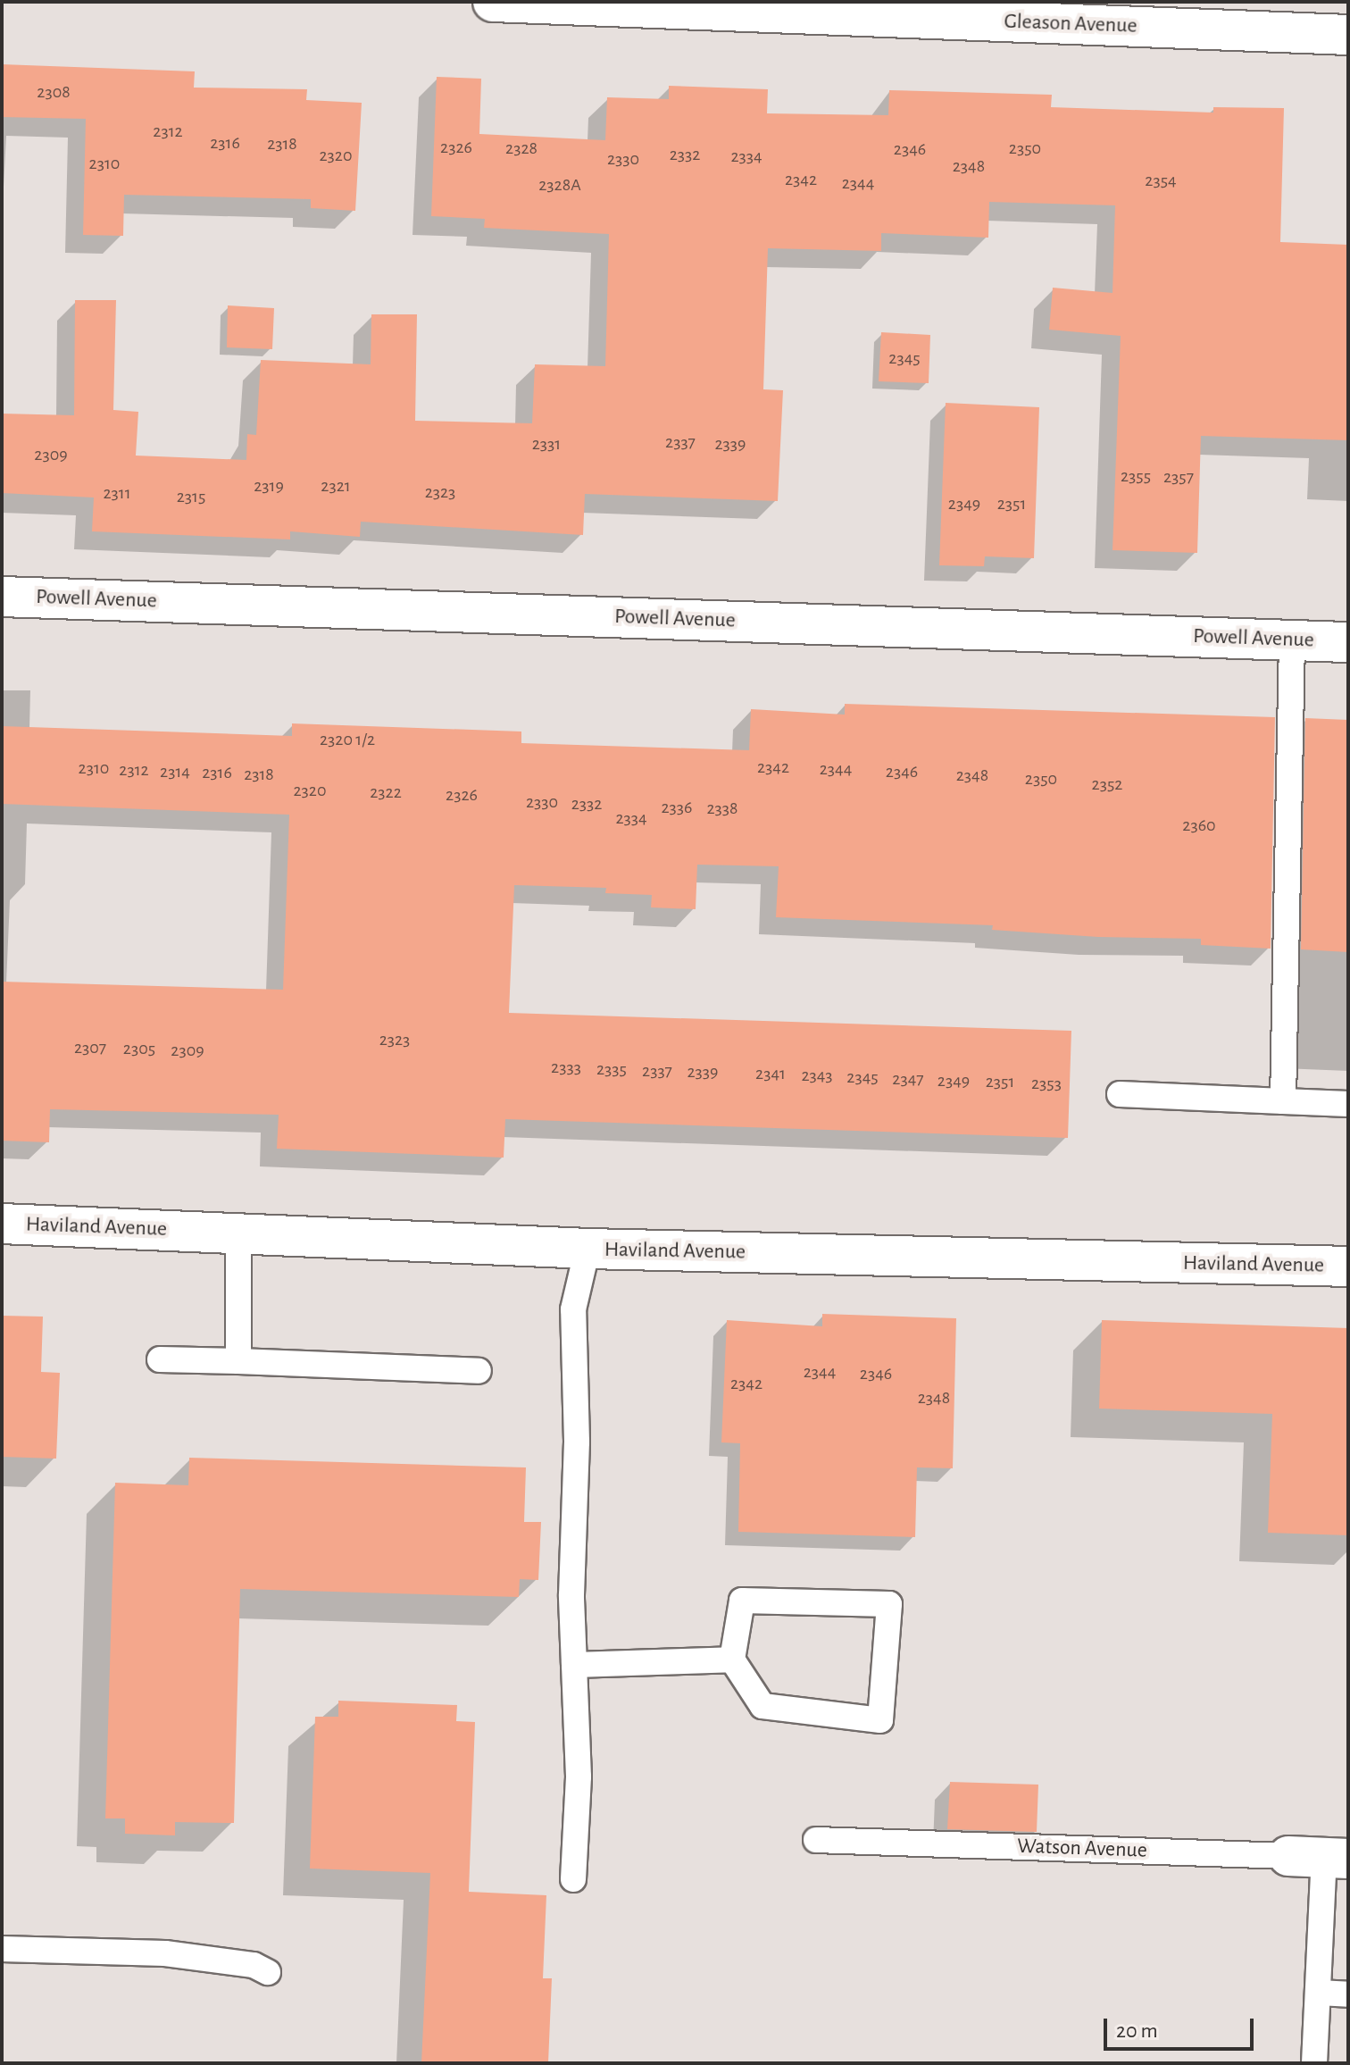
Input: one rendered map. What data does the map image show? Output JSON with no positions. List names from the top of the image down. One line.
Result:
{"streets":{"street":["Gleason Avenue","Powell Avenue","Haviland Avenue"],"lane":["Watson Avenue"]},"house_numbers":["2308","2312","2316","2318","2326","2328","2350","2346","2332","2320","2334","2330","2310","2348","2342","2354","2344","2328A","2345","2337","2331","2339","2309","2355","2357","2319","2321","2323","2311","2315","2349","2351","2320 1/2","2342","2310","2344","2312","2314","2346","2316","2318","2348","2350","2352","2320","2322","2326","2330","2332","2336","2338","2334","2360","2323","2307","2305","2309","2333","2335","2337","2339","2341","2343","2345","2347","2349","2351","2353","2344","2346","2342","2348"],"scale_bar":"20 m"}
